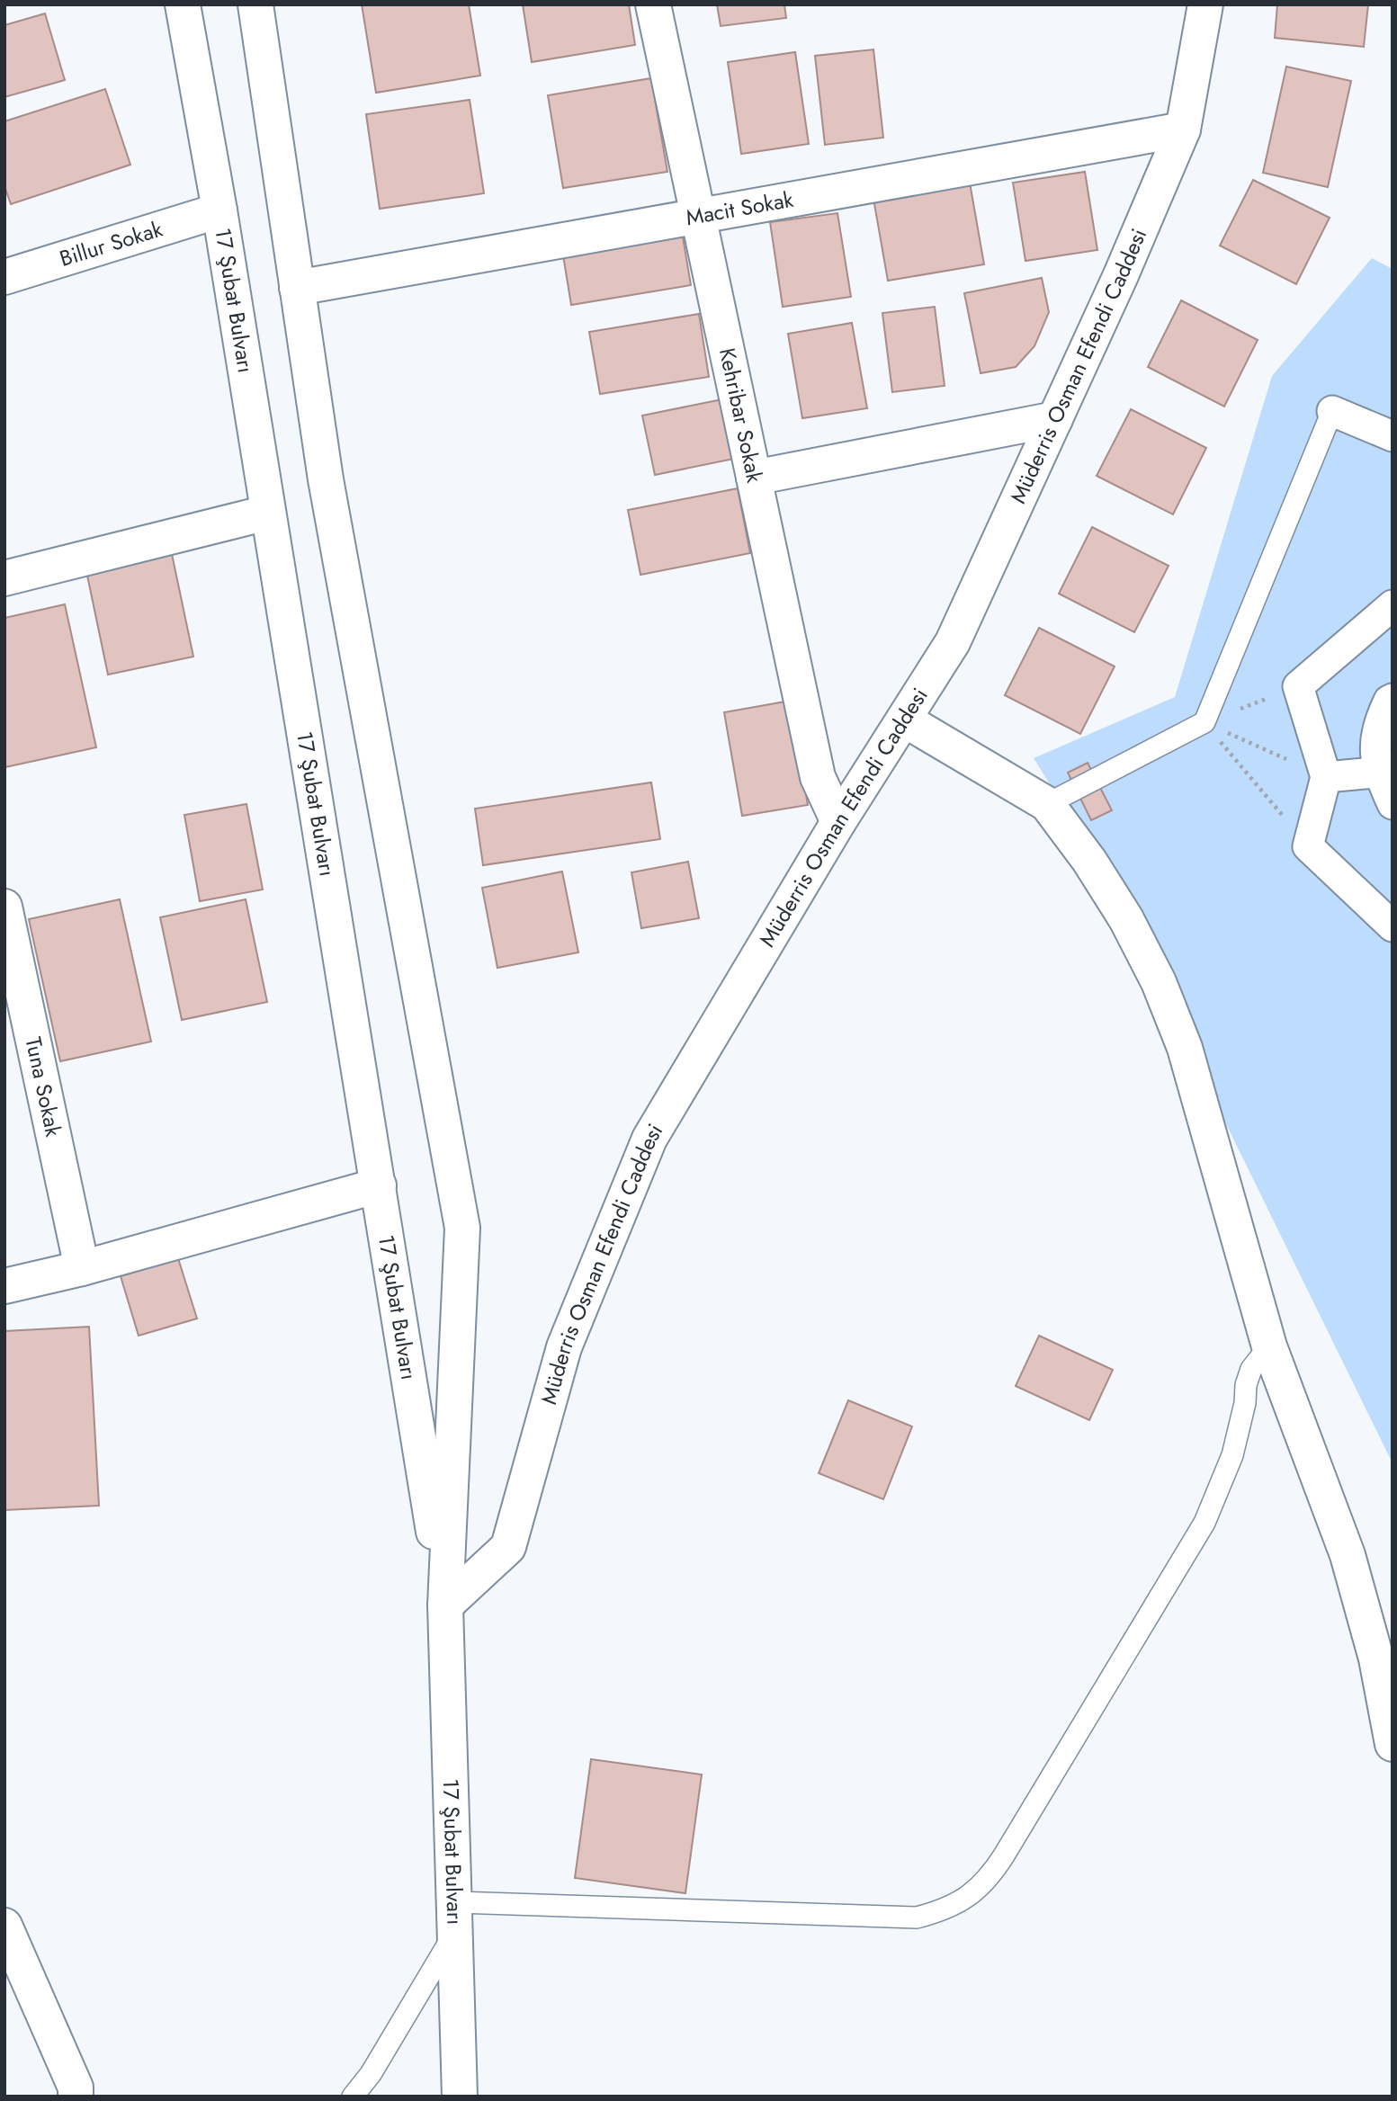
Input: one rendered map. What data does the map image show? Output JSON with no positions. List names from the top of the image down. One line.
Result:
{"streets":{"main road":["Macit Sokak","Billur Sokak","17 Şubat Bulvarı","Müderris Osman Efendi Caddesi","Kehribar Sokak","Tuna Sokak"]},"crossings":[["Macit Sokak","17 Şubat Bulvarı"],["Macit Sokak","Müderris Osman Efendi Caddesi"],["Macit Sokak","Kehribar Sokak"],["Billur Sokak","17 Şubat Bulvarı"],["17 Şubat Bulvarı","Müderris Osman Efendi Caddesi"],["Müderris Osman Efendi Caddesi","Kehribar Sokak"]]}
